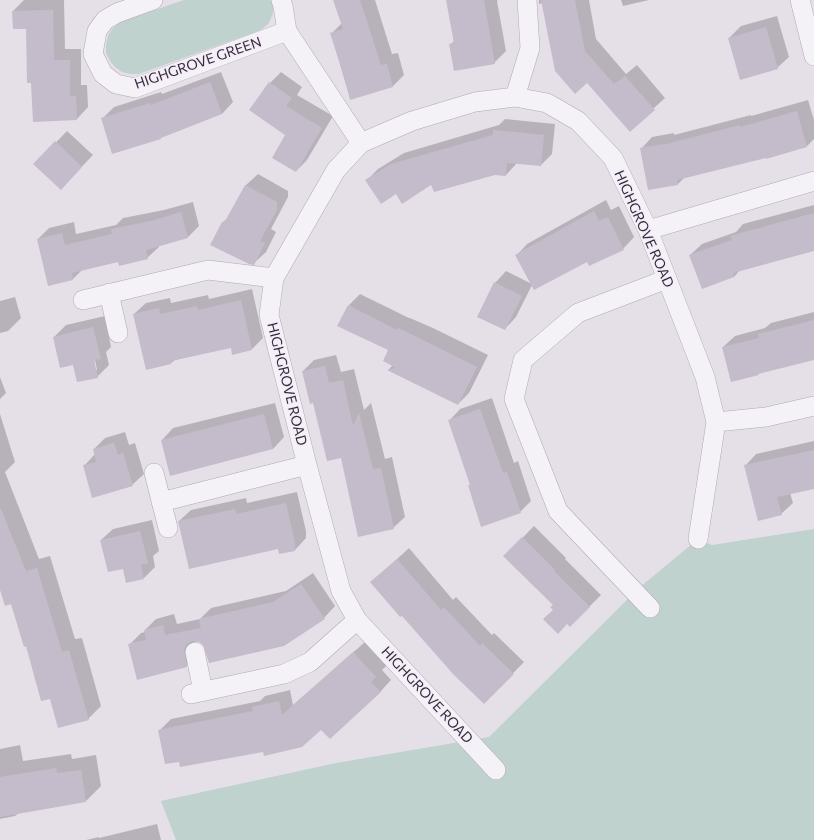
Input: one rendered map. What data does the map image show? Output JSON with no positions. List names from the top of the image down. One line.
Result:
{"streets":{"street":["HIGHGROVE GREEN","HIGHGROVE ROAD"]}}
